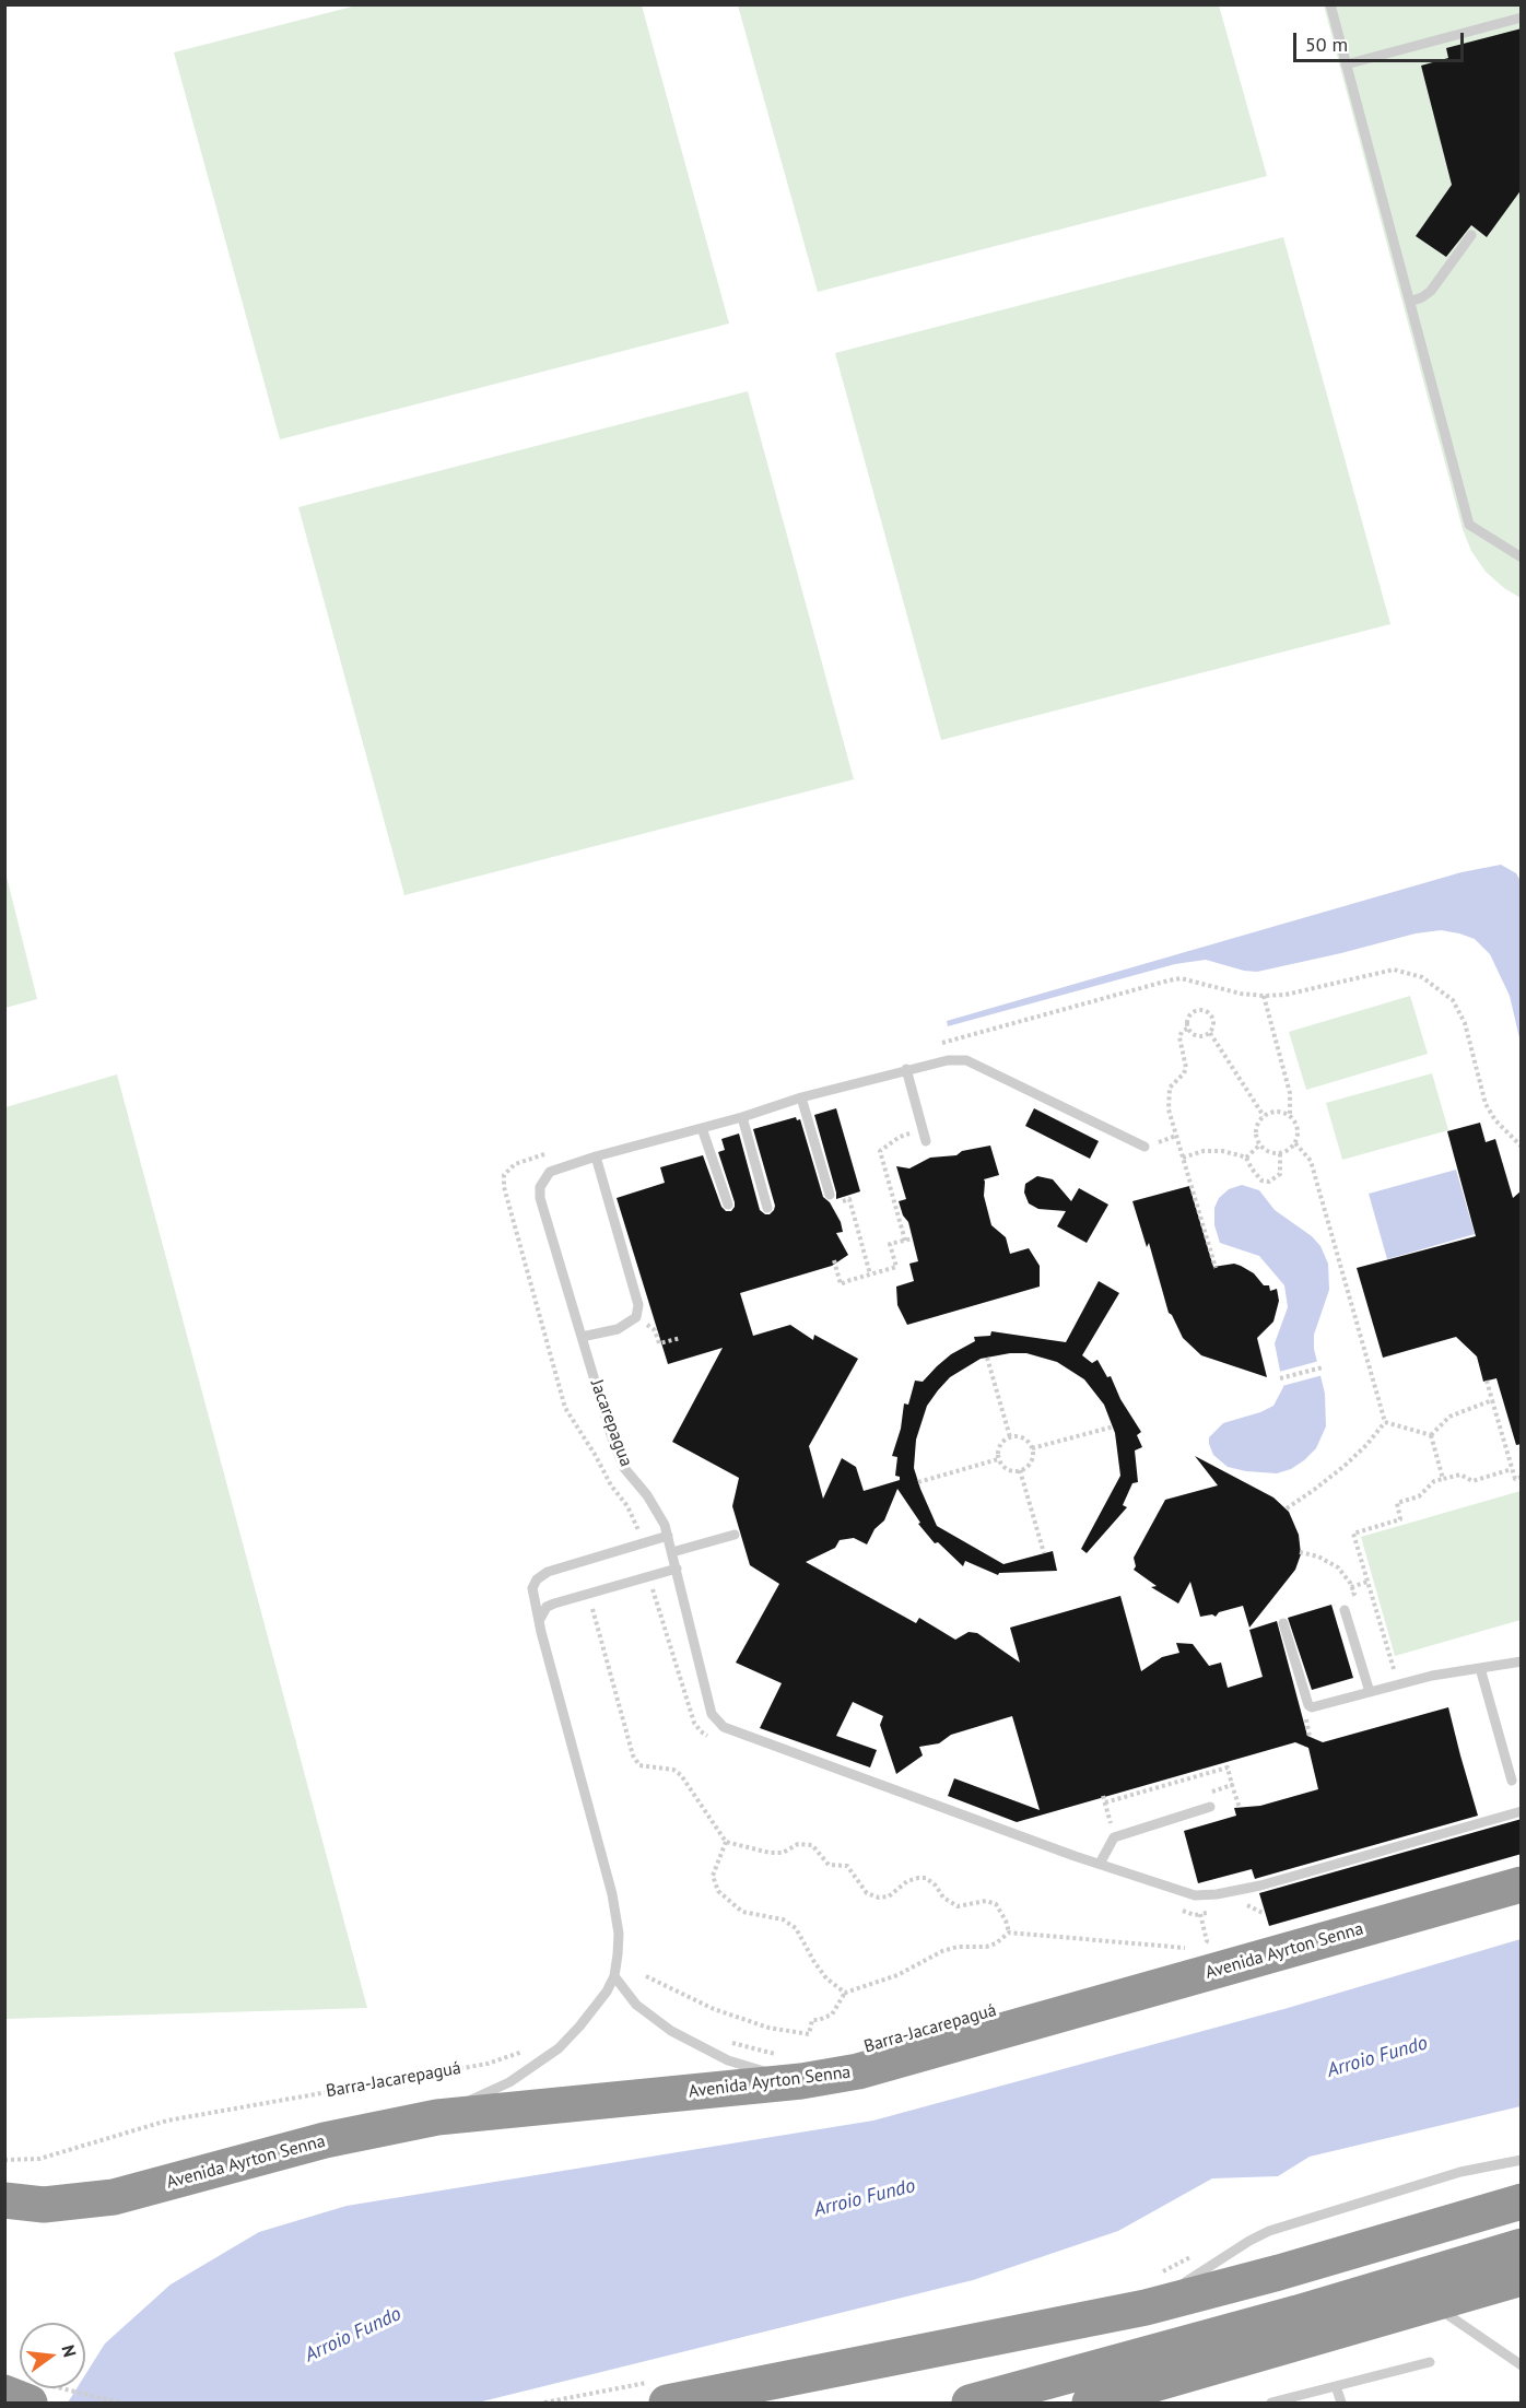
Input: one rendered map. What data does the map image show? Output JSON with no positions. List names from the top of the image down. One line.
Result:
{"streets":{"highway":["Avenida Ayrton Senna"],"lane":["Jacarepagua"],"path":["Barra-Jacarepaguá"]},"water":["Arroio Fundo"],"scale_bar":"50 m","north":"right"}
